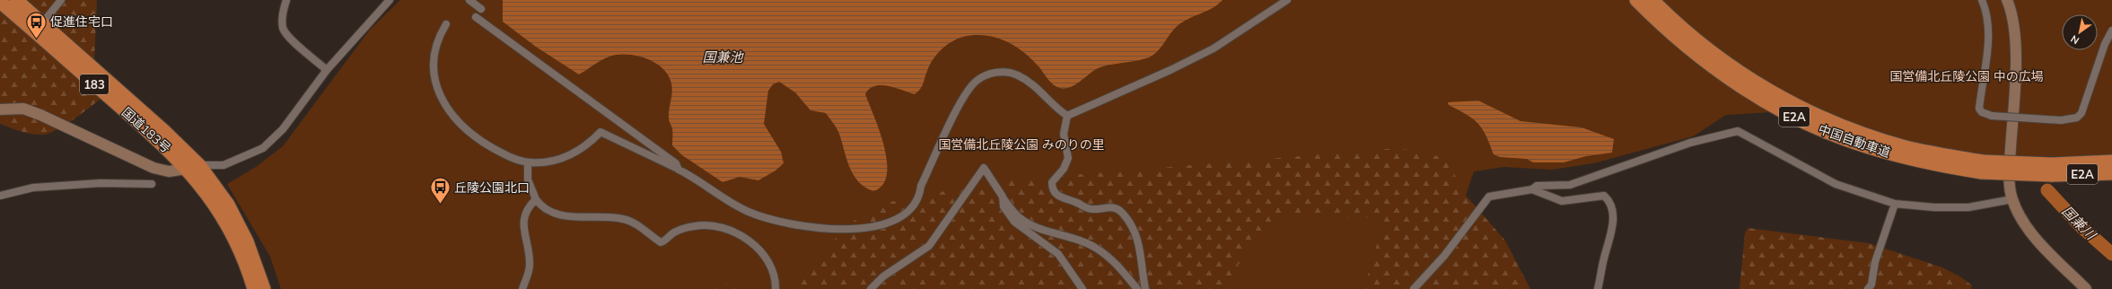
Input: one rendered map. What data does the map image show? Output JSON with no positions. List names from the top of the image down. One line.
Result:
{"streets":{"highway":["183","E2A","国道183号","中国自動車道"]},"water":["国兼池","国兼川"],"parks":["国営備北丘陵公園 中の広場","国営備北丘陵公園 みのりの里"],"places":{"bus stop":["促進住宅口","丘陵公園北口"]},"north":"bottom left"}
